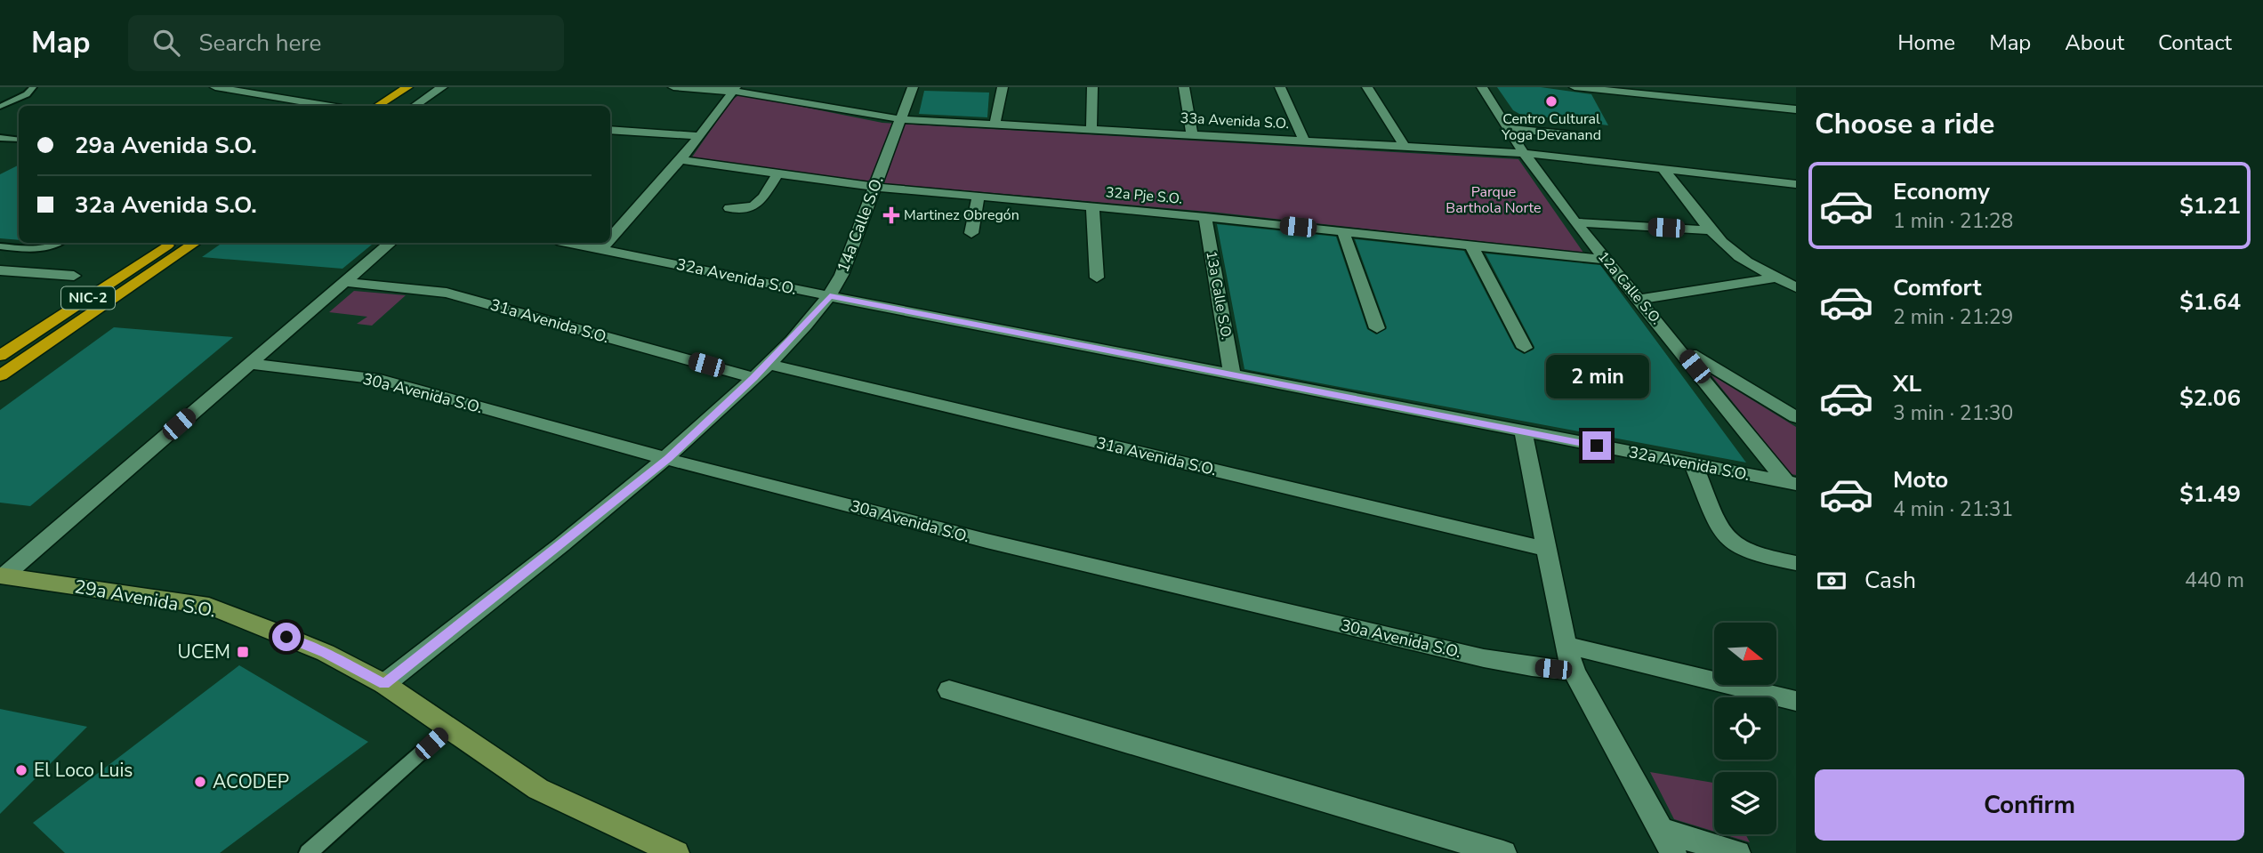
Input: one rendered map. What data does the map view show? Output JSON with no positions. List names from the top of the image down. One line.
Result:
{"streets":{"highway":["NIC-2"],"street":["33a Avenida S.O.","32a Pje S.O.","14a Calle S.O.","32a Avenida S.O.","12a Calle S.O.","13a Calle S.O.","31a Avenida S.O.","30a Avenida S.O.","29a Avenida S.O."]},"crossings":[["33a Avenida S.O.","14a Calle S.O."],["33a Avenida S.O.","12a Calle S.O."],["32a Pje S.O.","14a Calle S.O."],["32a Pje S.O.","12a Calle S.O."],["32a Pje S.O.","13a Calle S.O."],["14a Calle S.O.","32a Avenida S.O."],["14a Calle S.O.","31a Avenida S.O."],["14a Calle S.O.","30a Avenida S.O."],["14a Calle S.O.","29a Avenida S.O."],["32a Avenida S.O.","12a Calle S.O."],["32a Avenida S.O.","13a Calle S.O."]],"parks":["Parque Barthola Norte"],"places":{"other":["Centro Cultural Yoga Devanand","El Loco Luis","ACODEP"],"health":["Martinez Obregón"],"transit":["UCEM"]},"north":"right","page":{"header":"Map","search":"Search here","nav":["Home","Map","About","Contact"],"heading":"Choose a ride","banner":["29a Avenida S.O.","32a Avenida S.O."],"list":[{"name":"Economy","note":"1 min · 21:28","value":"$1.21"},{"name":"Comfort","note":"2 min · 21:29","value":"$1.64"},{"name":"XL","note":"3 min · 21:30","value":"$2.06"},{"name":"Moto","note":"4 min · 21:31","value":"$1.49"}],"bubble":"2 min","pay":["Cash","440 m"],"buttons":"Confirm"}}
